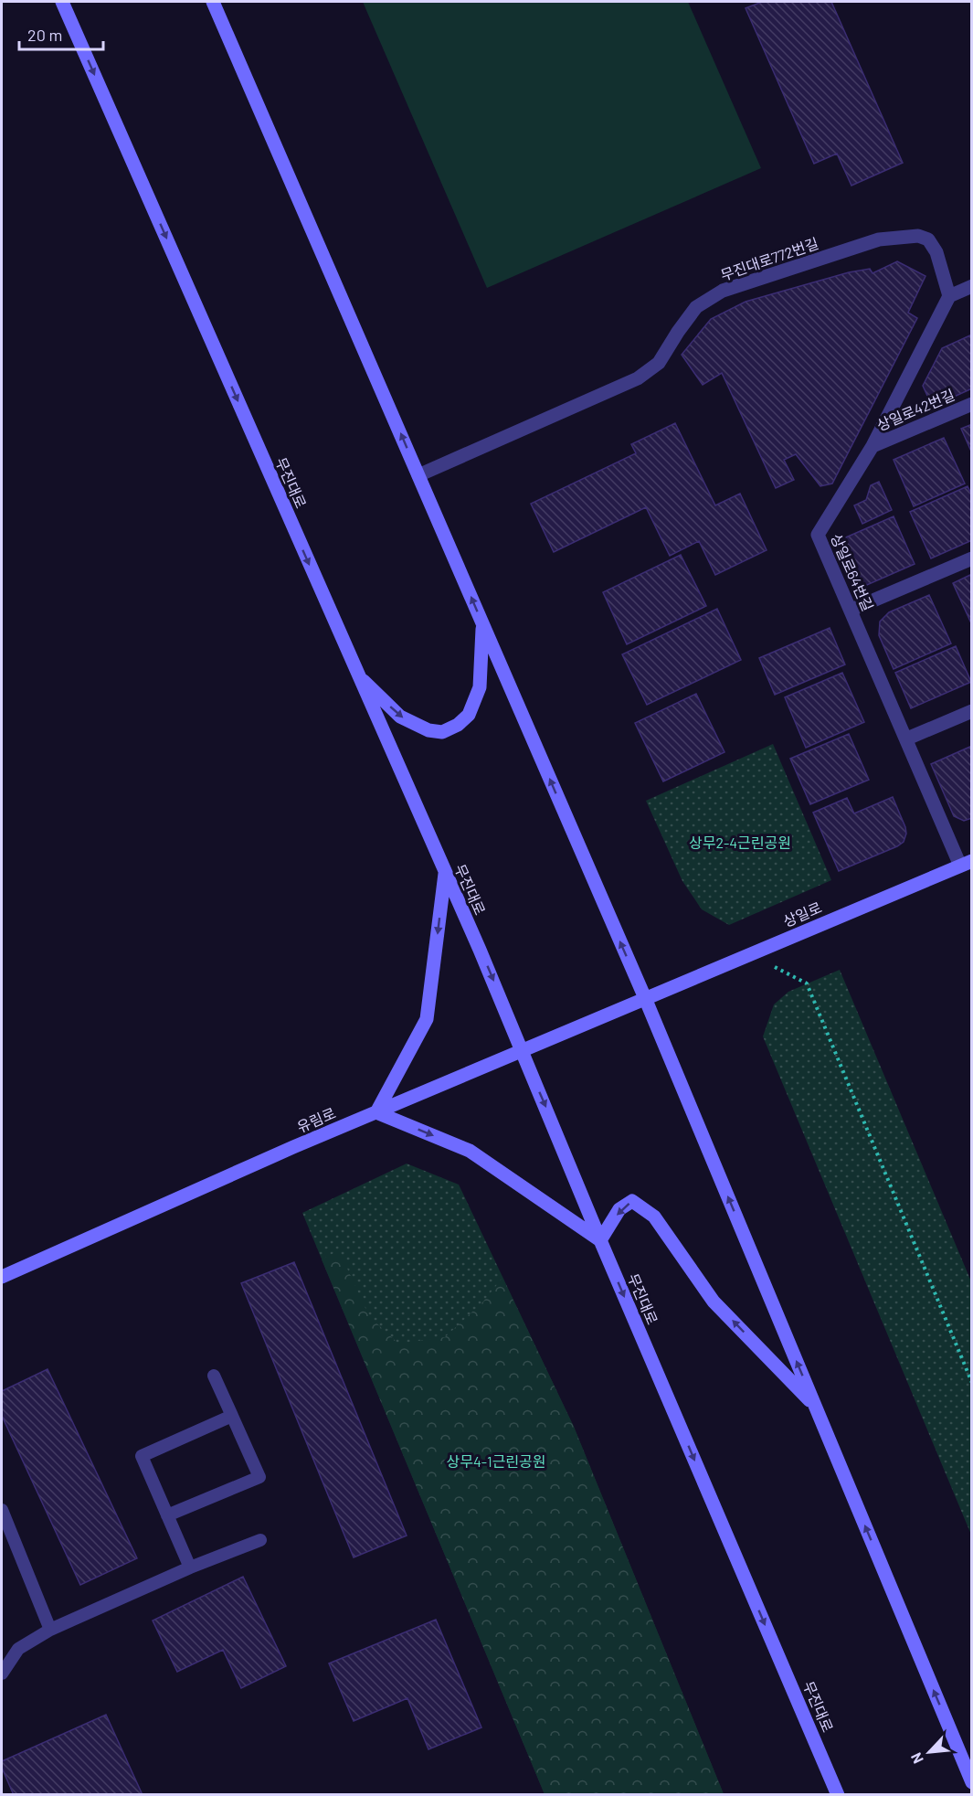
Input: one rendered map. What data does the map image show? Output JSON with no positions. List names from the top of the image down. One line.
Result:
{"streets":{"main road":["무진대로","상일로","유림로"],"street":["무진대로772번길","상일로42번길","상일로64번길"]},"crossings":[["무진대로772번길","상일로64번길"],["상일로42번길","상일로64번길"],["무진대로","유림로"],["상일로64번길","상일로"],["상일로","유림로"]],"one_way":["무진대로"],"parks":["상무2-4근린공원","상무4-1근린공원"],"scale_bar":"20 m","north":"bottom left"}
